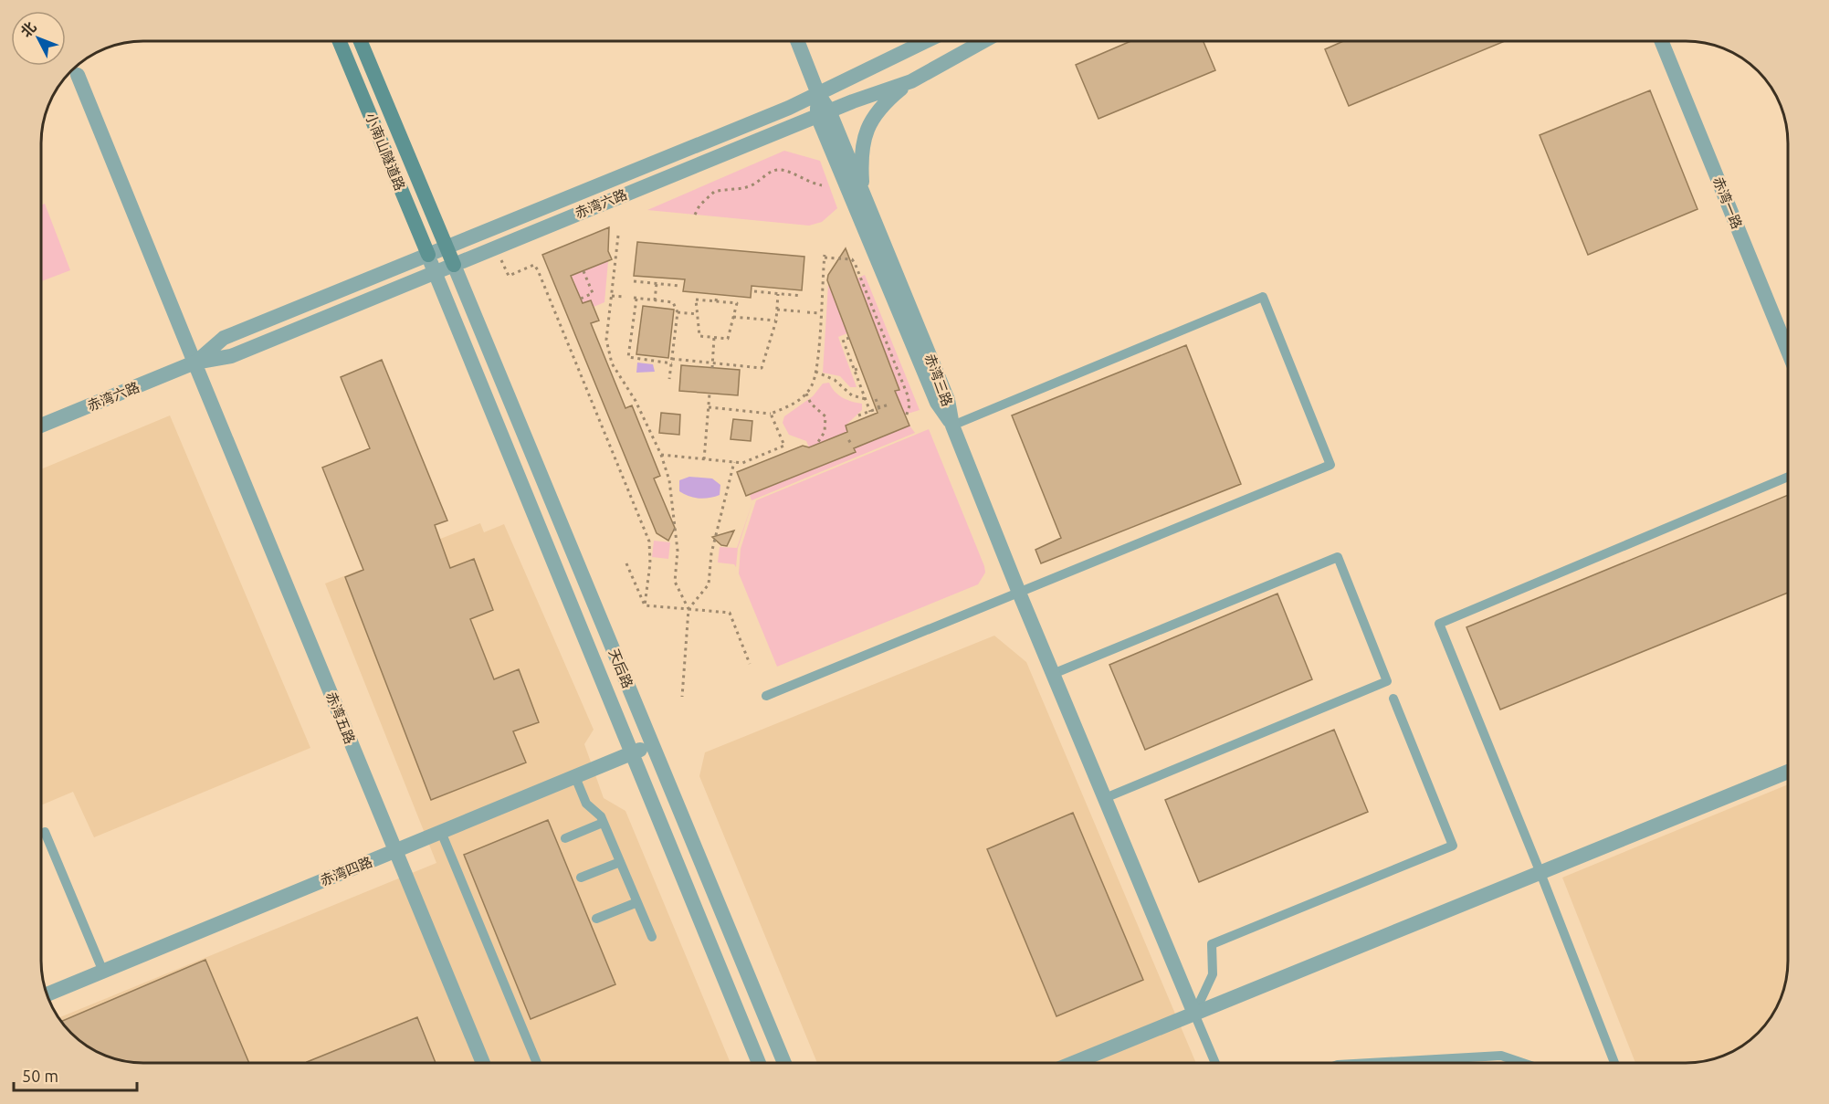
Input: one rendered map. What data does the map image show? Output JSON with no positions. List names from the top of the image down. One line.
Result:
{"streets":{"main road":["小南山隧道路"],"street":["赤湾一路","赤湾六路","赤湾三路","天后路","赤湾五路","赤湾四路"]},"crossings":[["小南山隧道路","赤湾六路"],["小南山隧道路","天后路"],["赤湾六路","赤湾三路"],["赤湾六路","天后路"],["赤湾六路","赤湾五路"],["天后路","赤湾四路"],["赤湾五路","赤湾四路"]],"scale_bar":"50 m","north":"top left"}
